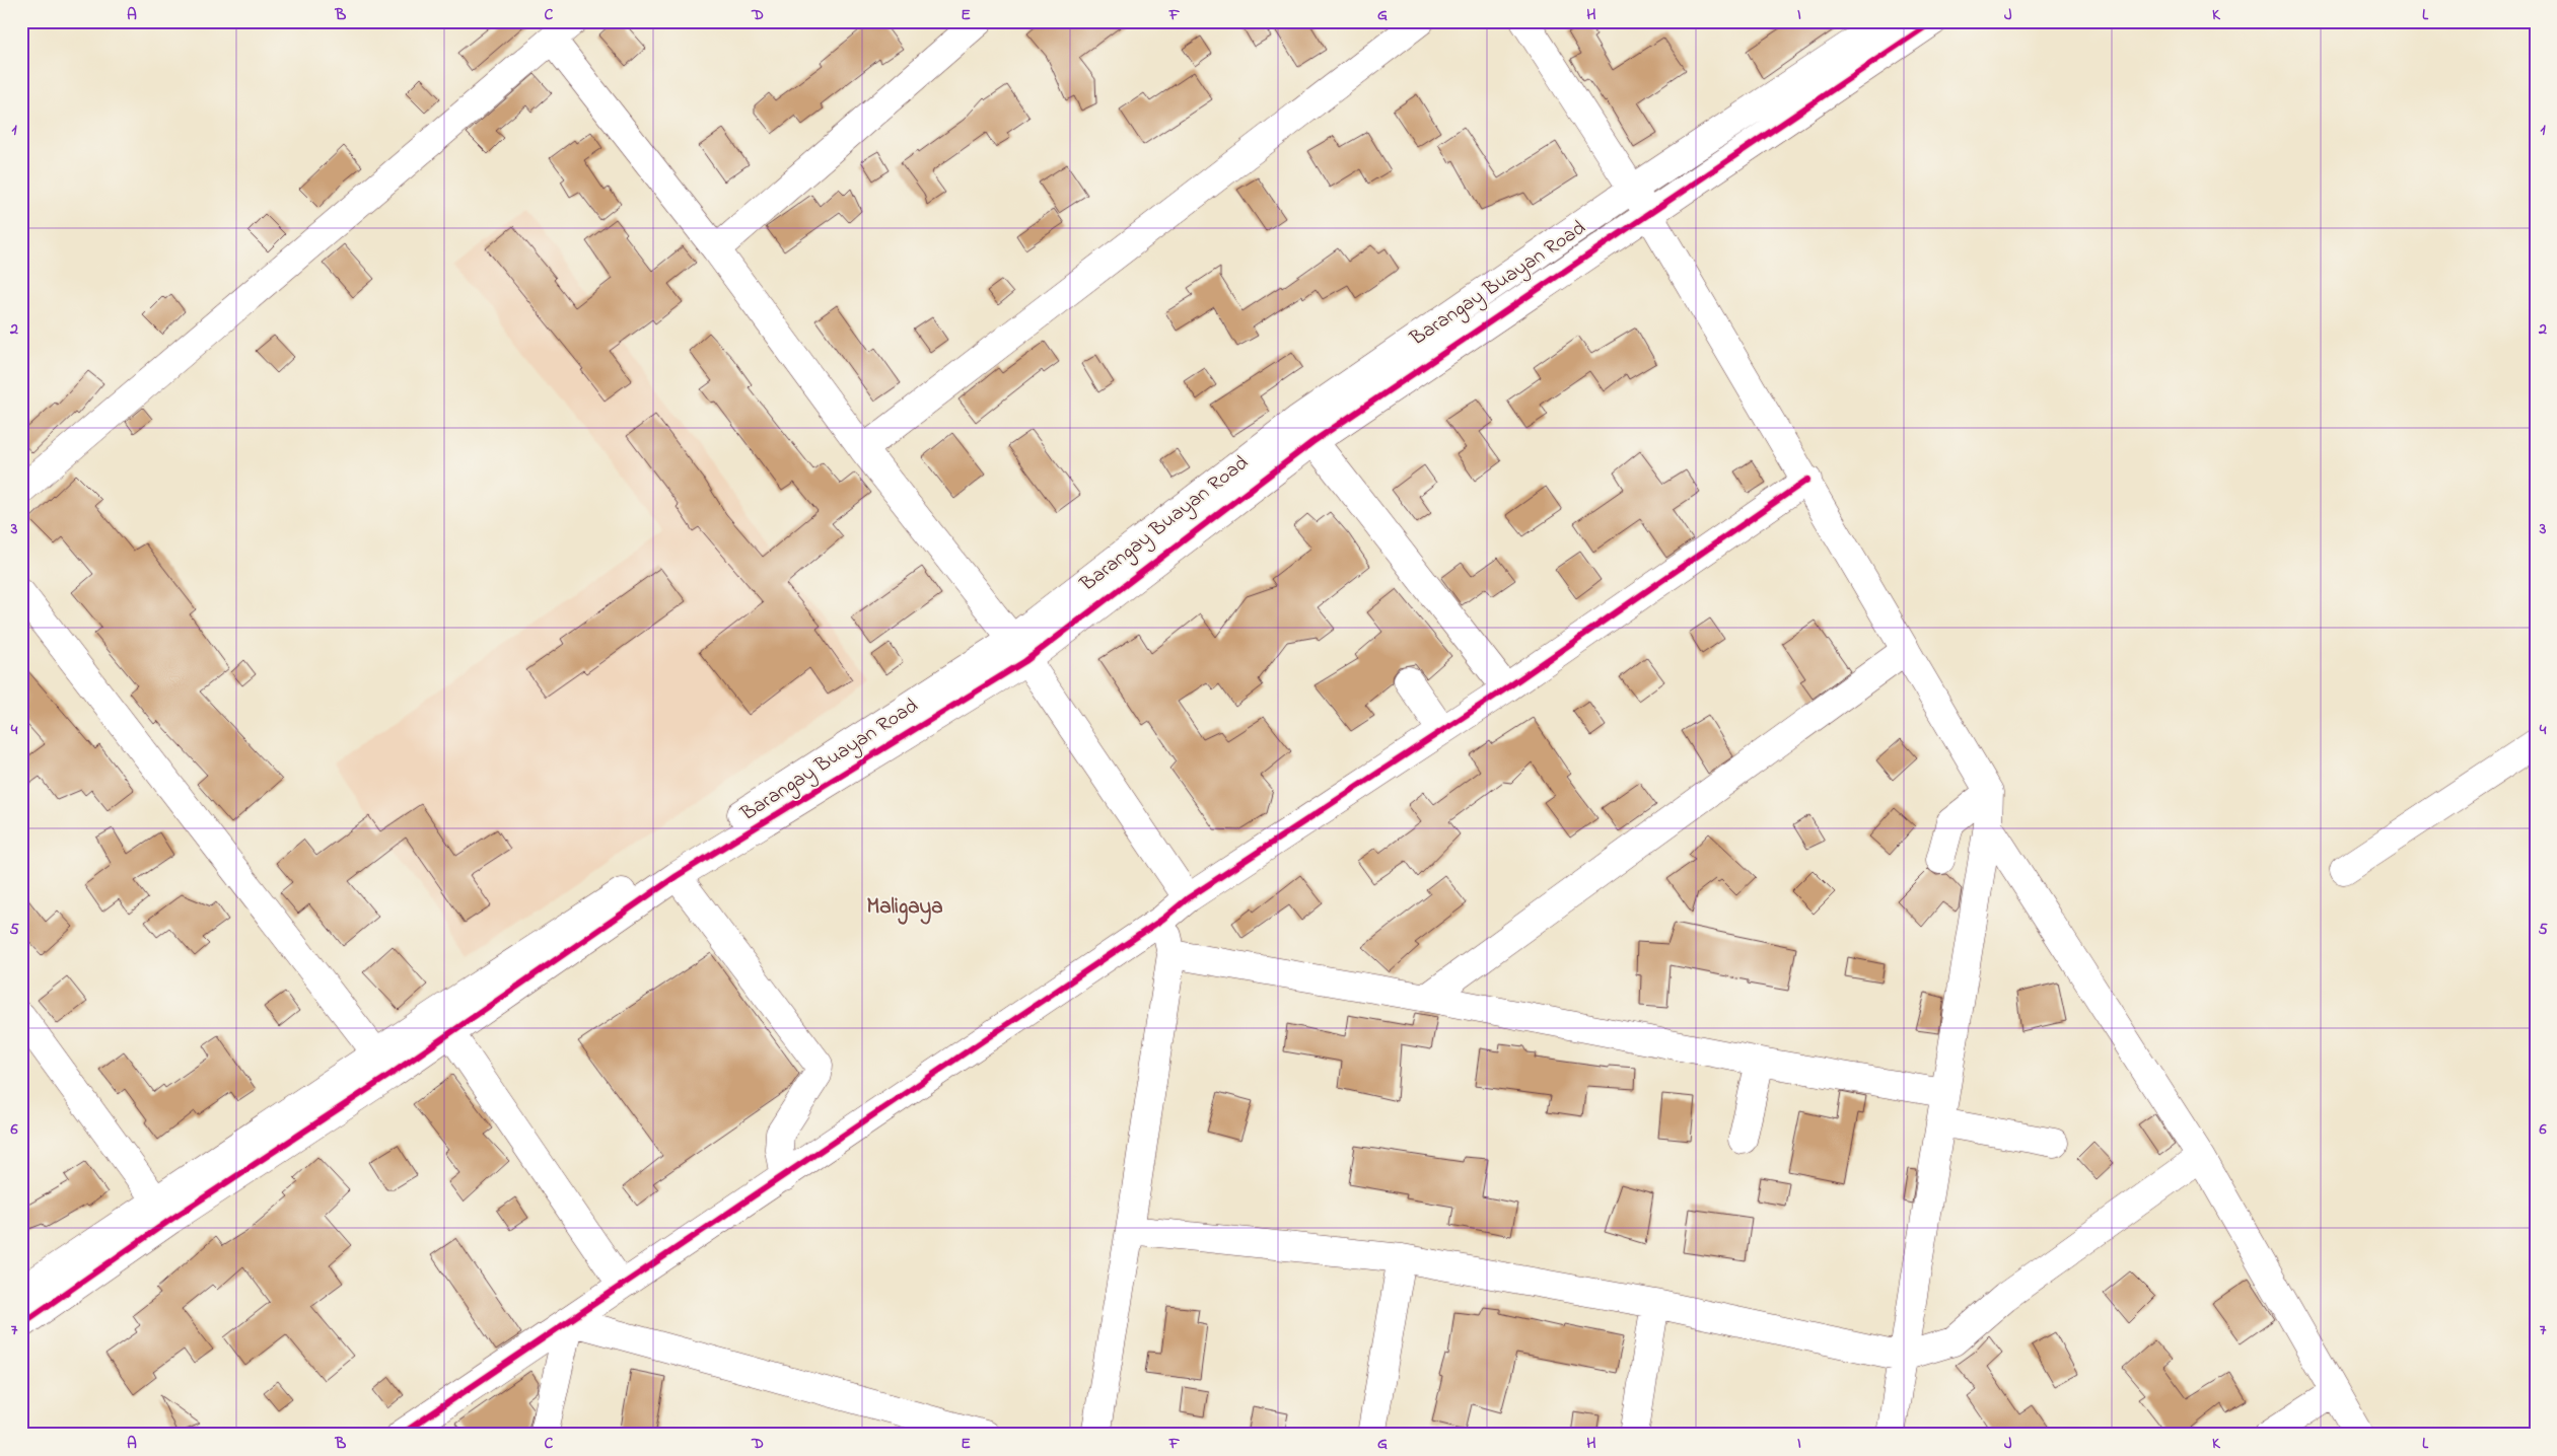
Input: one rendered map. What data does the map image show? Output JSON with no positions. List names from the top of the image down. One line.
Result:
{"streets":{"street":["Barangay Buayan Road"]},"districts":["Maligaya"],"grid":{"columns":["A","B","C","D","E","F","G","H","I","J","K","L"],"rows":["1","2","3","4","5","6","7"]}}
